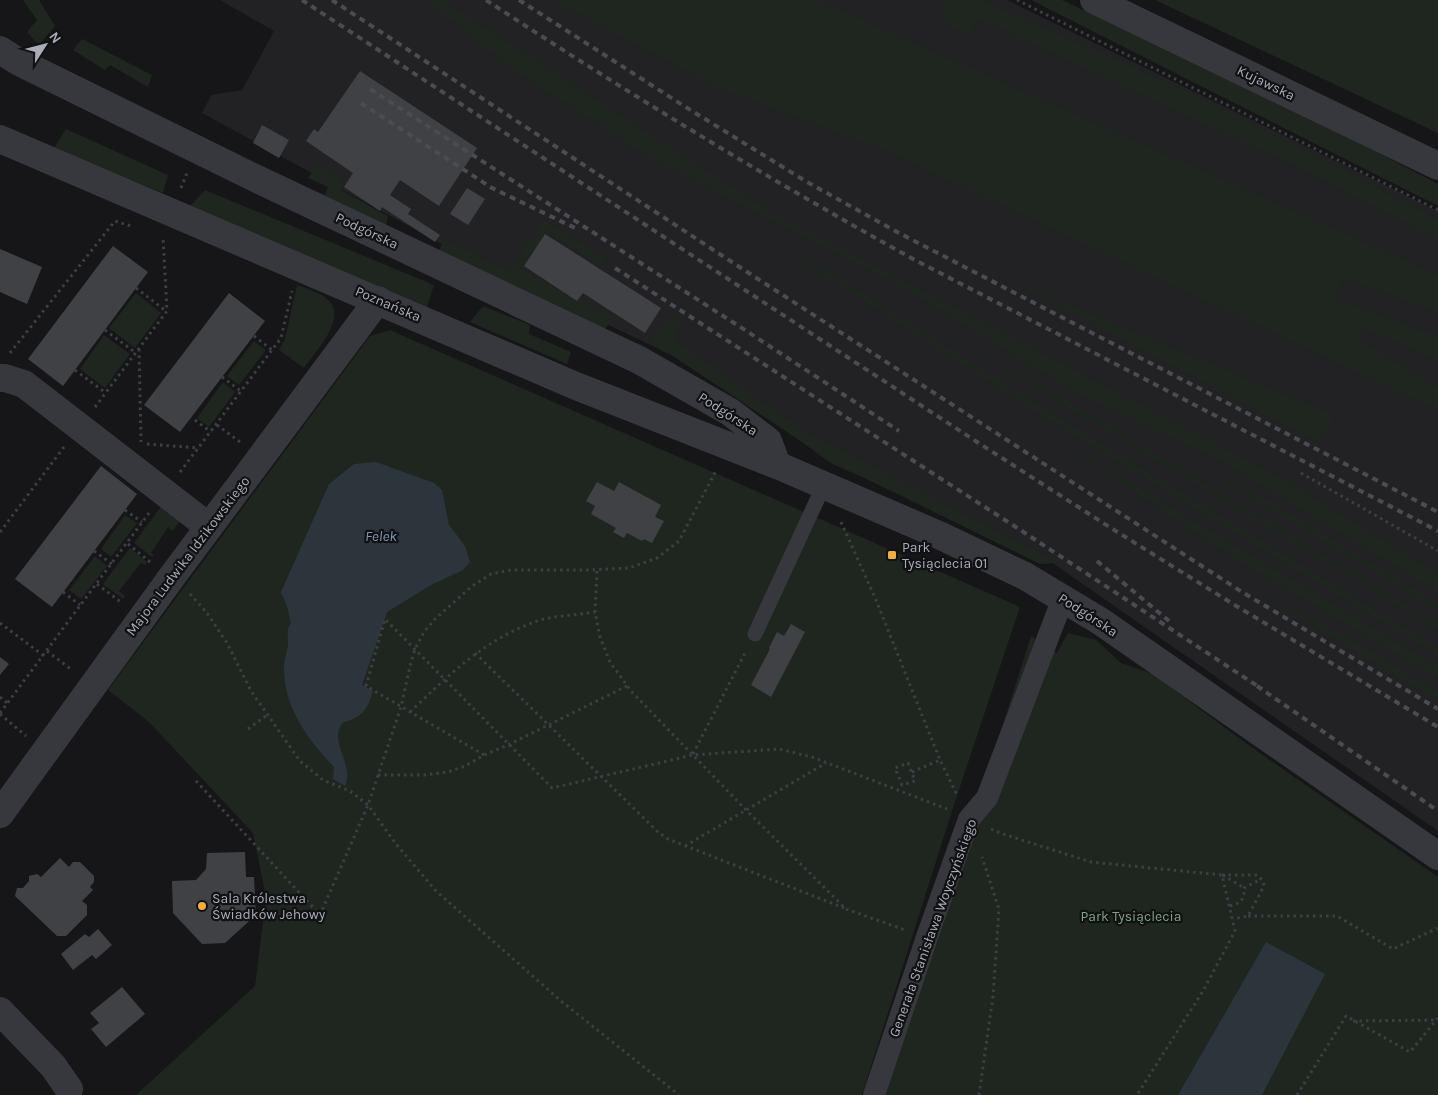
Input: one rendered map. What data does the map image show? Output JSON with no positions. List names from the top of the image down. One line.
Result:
{"streets":{"street":["Kujawska","Podgórska","Poznańska","Majora Ludwika Idzikowskiego","Generała Stanisława Woyczyńskiego"]},"crossings":[["Podgórska","Poznańska"],["Podgórska","Generała Stanisława Woyczyńskiego"],["Poznańska","Majora Ludwika Idzikowskiego"]],"water":["Felek"],"parks":["Park Tysiąclecia"],"places":{"transit":["Park Tysiąclecia 01"],"other":["Sala Królestwa Świadków Jehowy"]},"north":"top right"}
